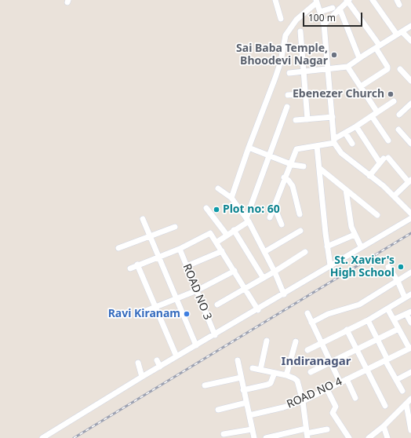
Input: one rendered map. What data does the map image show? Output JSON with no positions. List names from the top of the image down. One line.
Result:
{"streets":{"street":["ROAD NO 3","ROAD NO 4"]},"districts":["Indiranagar"],"places":["Sai Baba Temple, Bhoodevi Nagar","Ebenezer Church","Plot no: 60","St. Xavier's High School","Ravi Kiranam"],"scale_bar":"100 m"}
